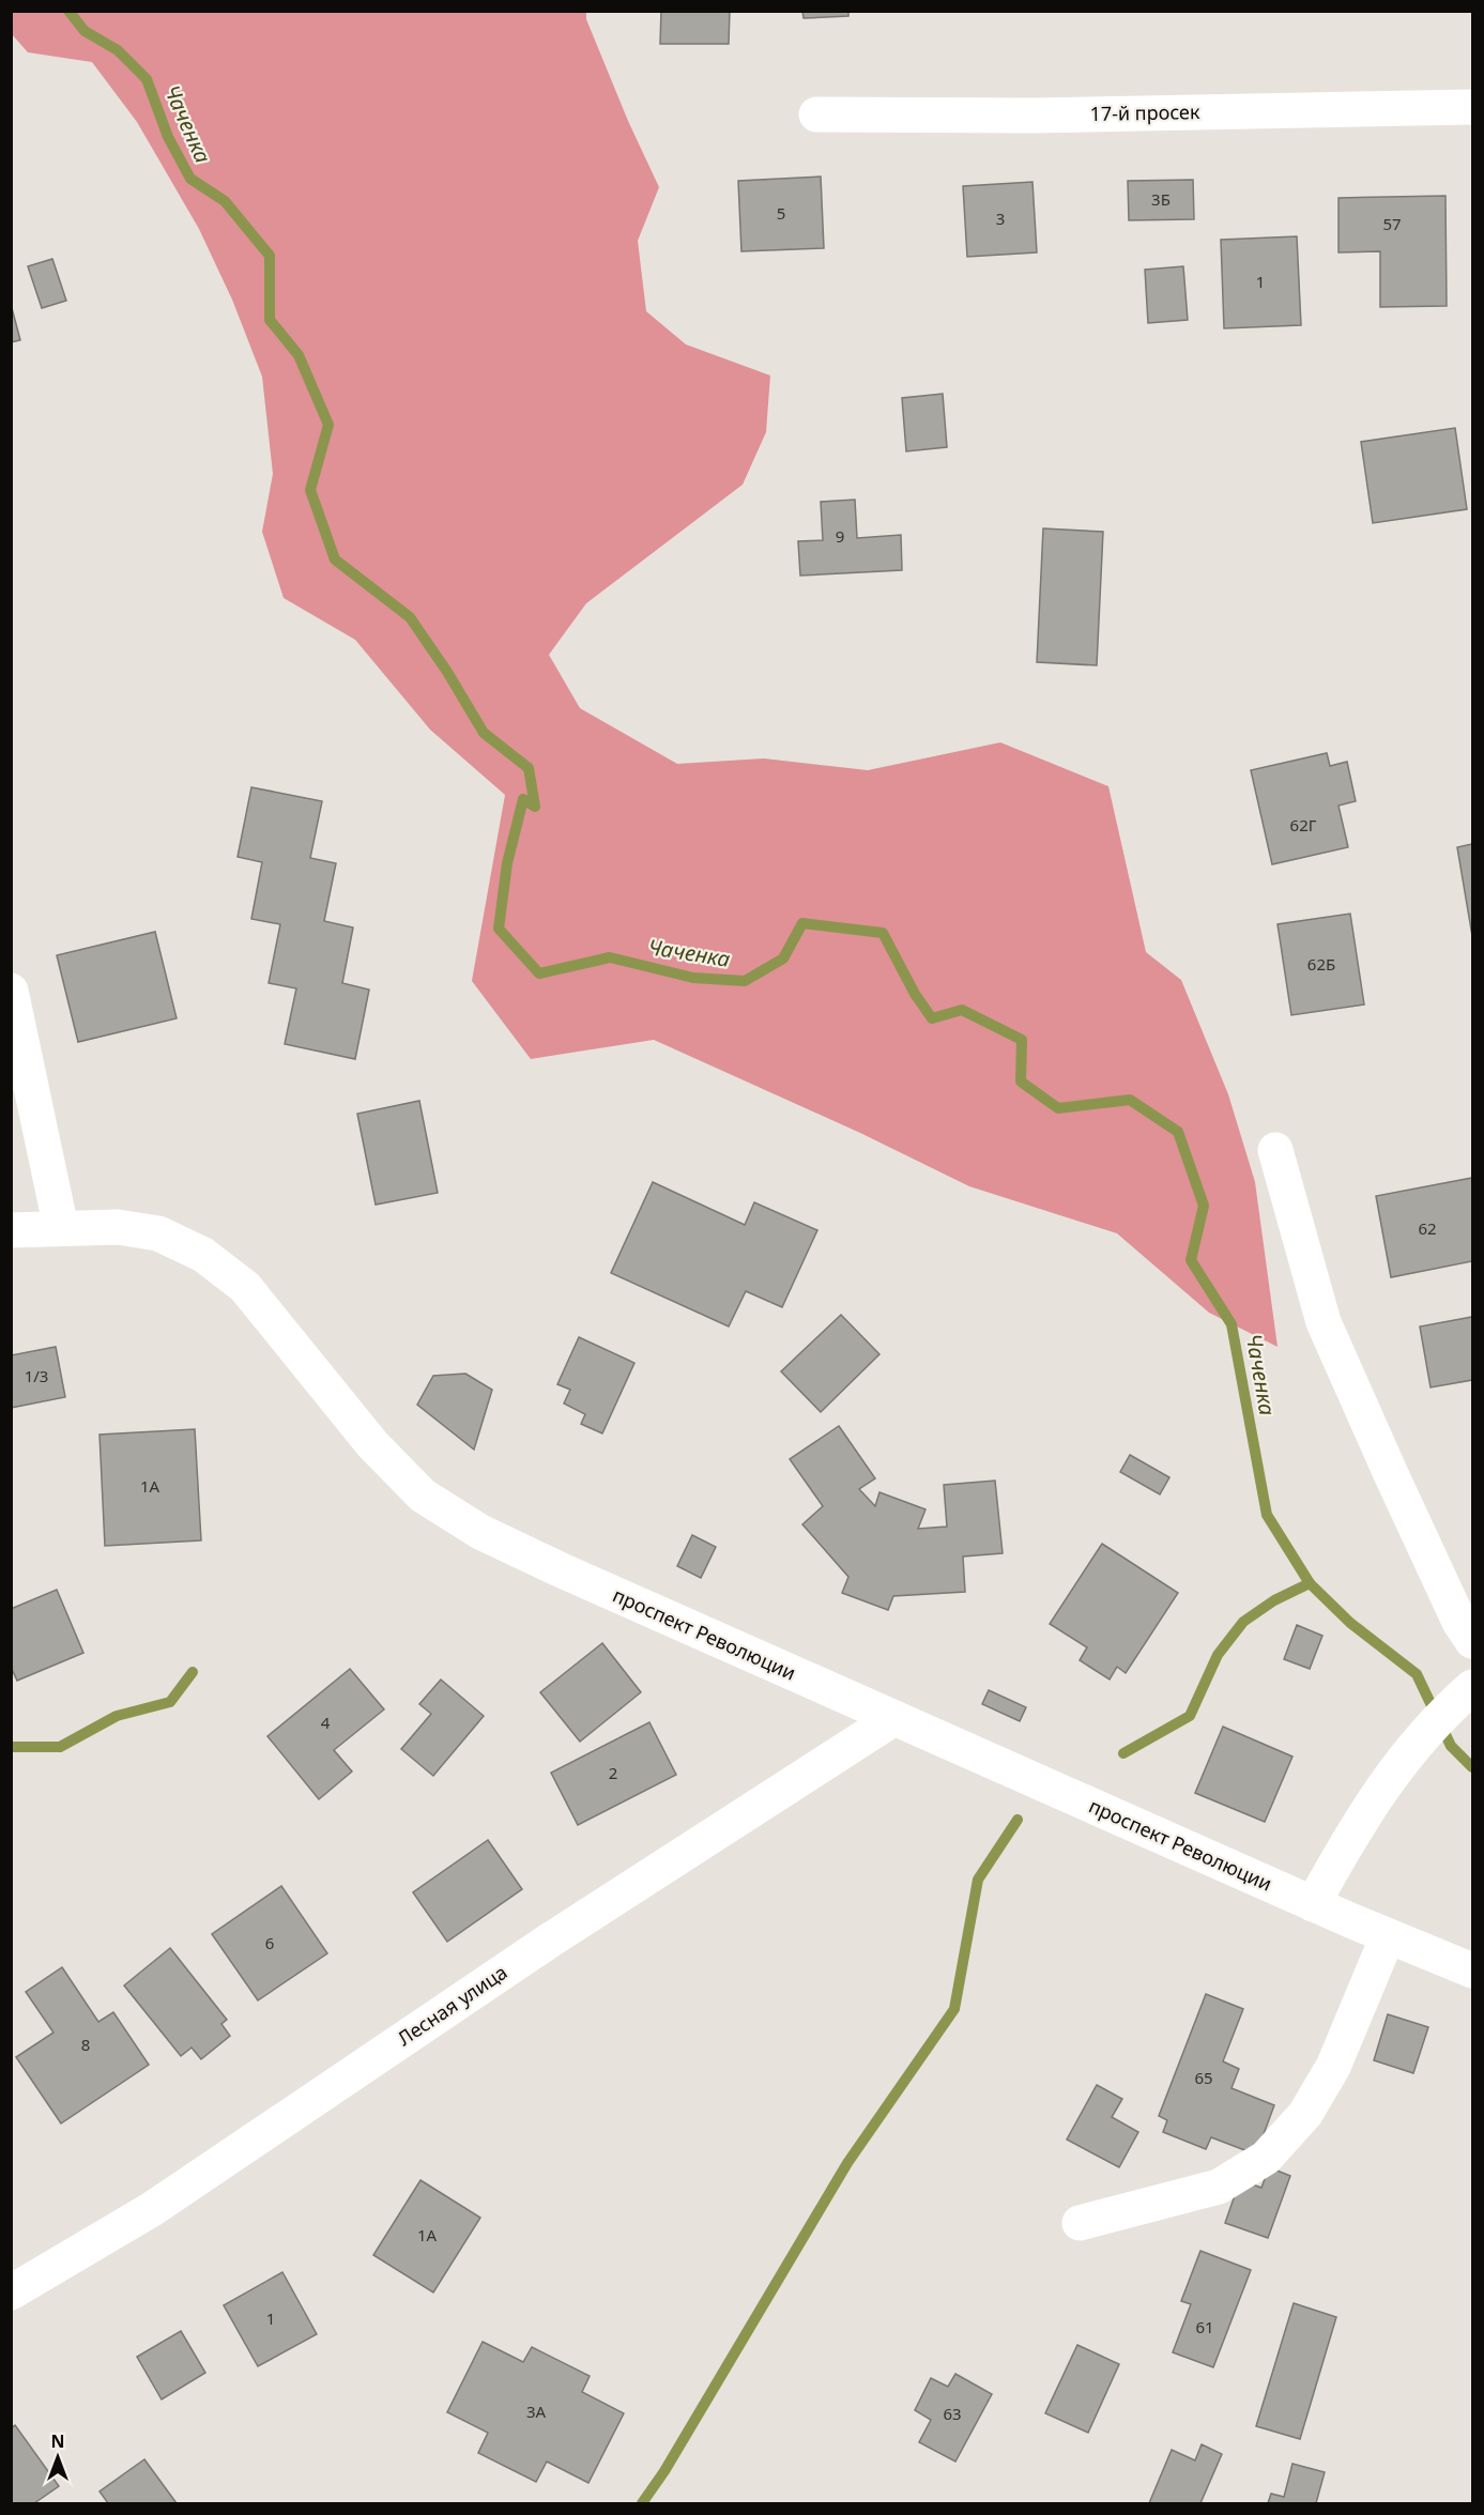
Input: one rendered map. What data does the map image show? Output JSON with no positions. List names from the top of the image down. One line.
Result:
{"streets":{"street":["17-й просек","проспект Революции","Лесная улица"]},"crossings":[["проспект Революции","Лесная улица"]],"water":["Чаченка"],"house_numbers":["3Б","5","3","57","1","9","62Г","62Б","62","1/3","1А","4","2","6","8","65","1А","1","61","3А","63"],"north":"top"}
